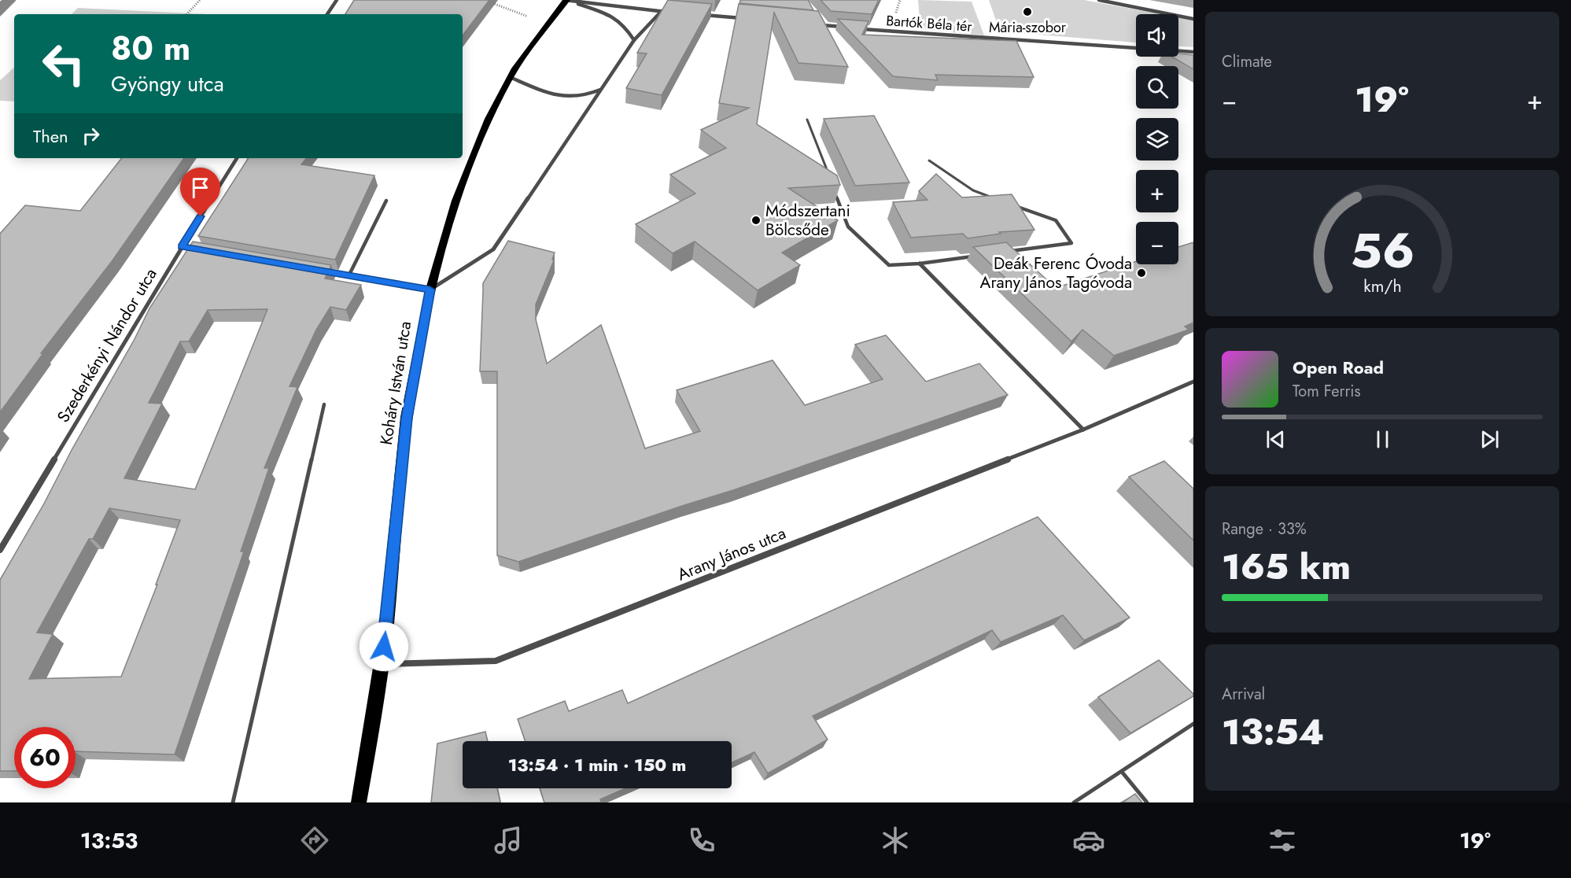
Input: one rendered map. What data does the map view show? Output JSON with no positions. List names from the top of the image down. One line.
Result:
{"streets":{"main road":["Koháry István utca"],"street":["Bartók Béla tér","Szederkényi Nándor utca","Arany János utca"]},"crossings":[["Koháry István utca","Arany János utca"]],"places":["Mária-szobor","Módszertani Bölcsőde","Deák Ferenc Óvoda Arany János Tagóvoda"],"page":{"tile":["Climate",["Range · 33%","165 km"],["Arrival","13:54"]],"map_buttons":["+","−"],"turn":["80 m","Gyöngy utca"],"heat":["−","19°","+"],"then":"Then","song":["Open Road","Tom Ferris"],"limit":"60","trip":"13:54 · 1 min · 150 m","tabs":["13:53","19°"],"gauge":["56","km/h"]}}
